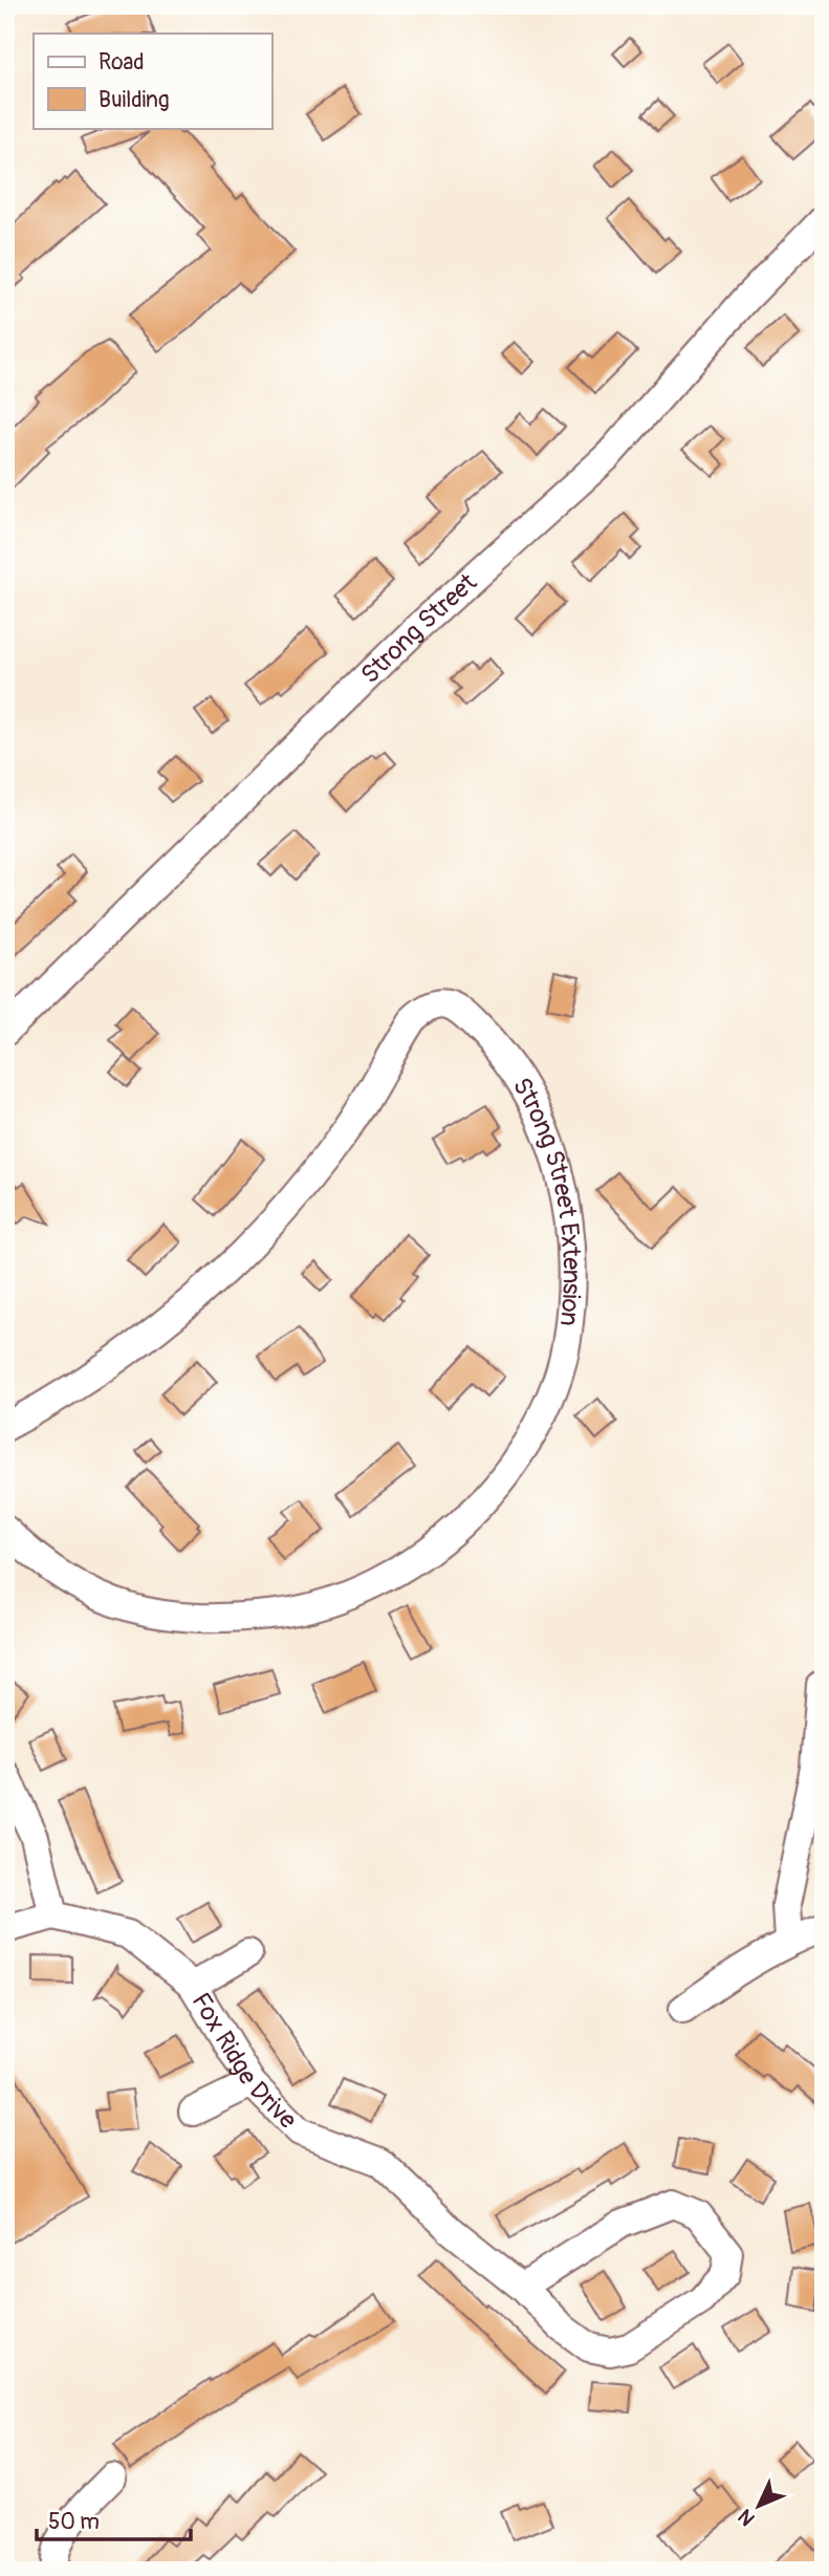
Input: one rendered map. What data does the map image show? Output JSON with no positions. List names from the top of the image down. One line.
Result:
{"streets":{"street":["Strong Street","Strong Street Extension","Fox Ridge Drive"]},"legend":["Road","Building"],"scale_bar":"50 m","north":"bottom left"}
